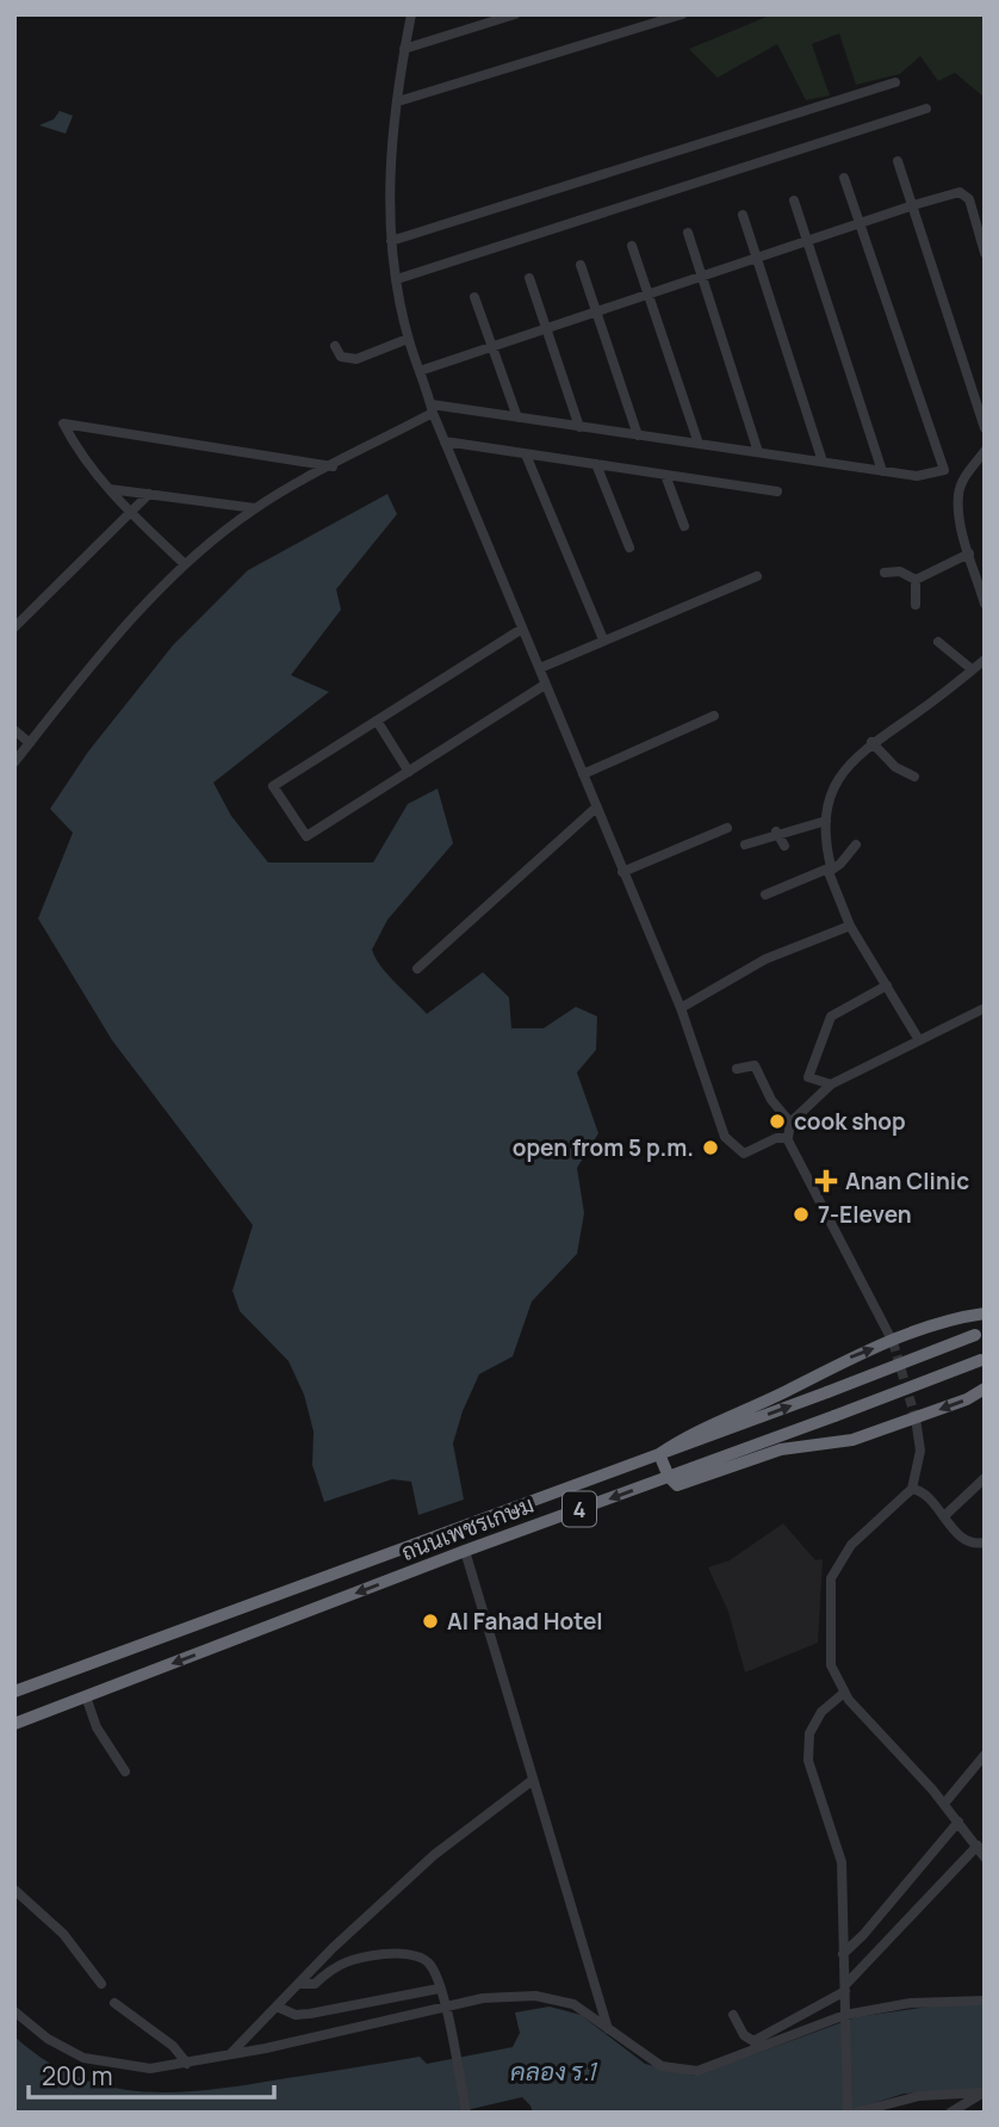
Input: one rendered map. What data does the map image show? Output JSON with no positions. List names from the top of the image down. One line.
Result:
{"streets":{"highway":["4","ถนนเพชรเกษม"]},"water":["คลอง ร.1"],"places":{"other":["cook shop","open from 5 p.m.","7-Eleven","Al Fahad Hotel"],"health":["Anan Clinic"]},"scale_bar":"200 m"}
